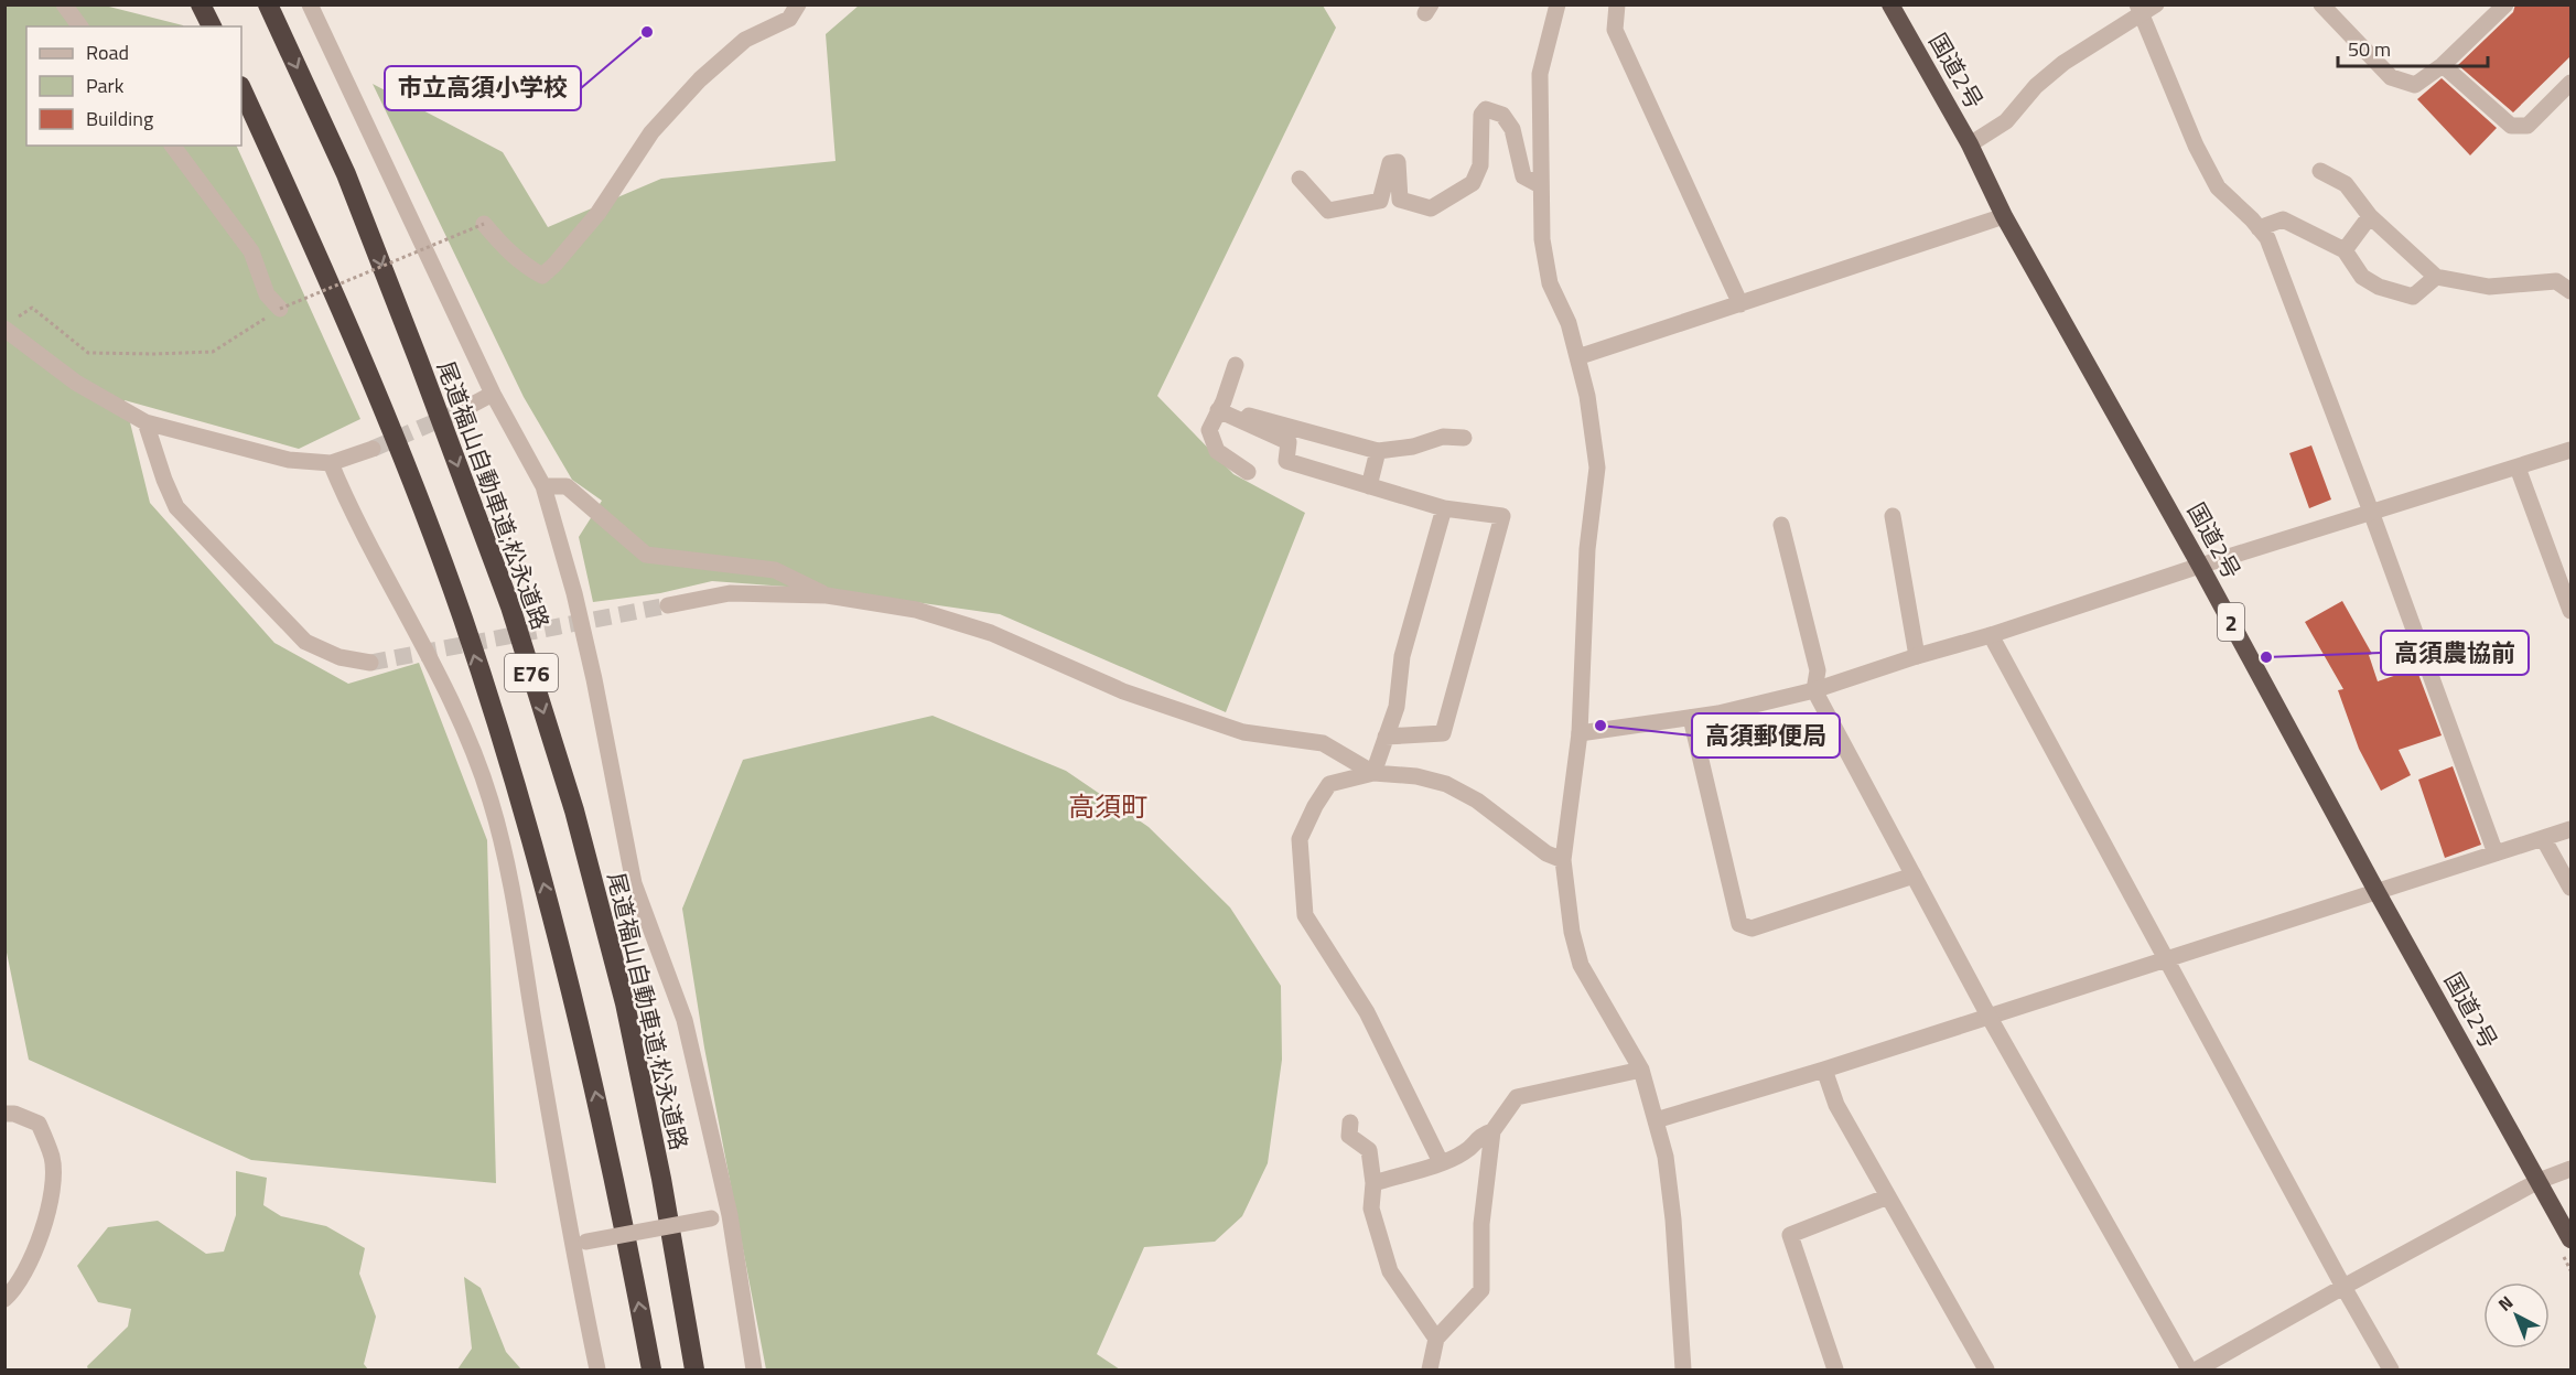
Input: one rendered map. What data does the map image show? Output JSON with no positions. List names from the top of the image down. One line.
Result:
{"streets":{"highway":["国道2号","尾道福山自動車道;松永道路","2","E76"]},"districts":["高須町"],"places":["市立高須小学校","高須農協前","高須郵便局"],"legend":["Road","Park","Building"],"scale_bar":"50 m","north":"top left"}
